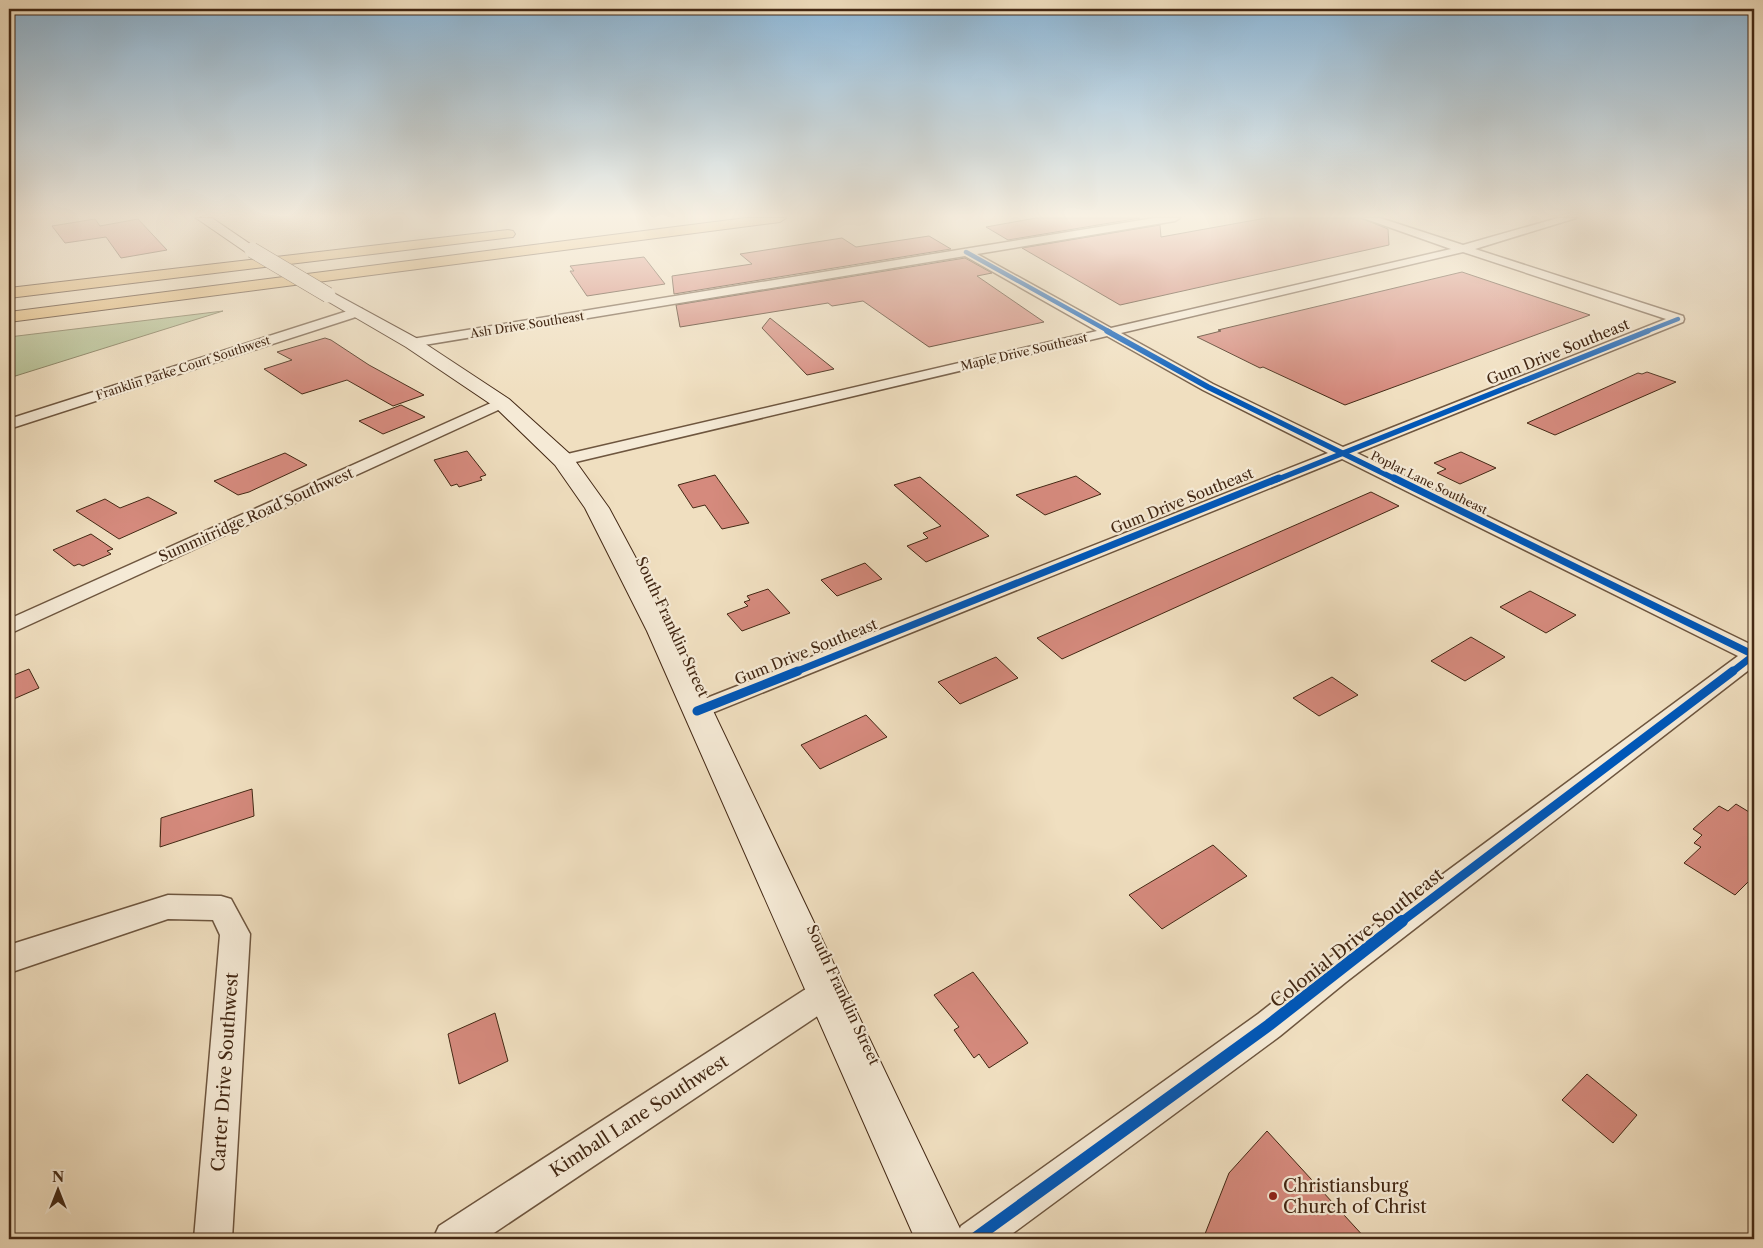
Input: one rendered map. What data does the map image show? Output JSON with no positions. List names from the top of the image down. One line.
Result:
{"streets":{"main road":["South Franklin Street"],"street":["Ash Drive Southeast","Maple Drive Southeast","Gum Drive Southeast","Franklin Parke Court Southwest","Poplar Lane Southeast","Summitridge Road Southwest","Colonial Drive Southeast","Carter Drive Southwest","Kimball Lane Southwest"]},"crossings":[["Ash Drive Southeast","South Franklin Street"],["Maple Drive Southeast","Poplar Lane Southeast"],["Maple Drive Southeast","South Franklin Street"],["Gum Drive Southeast","Poplar Lane Southeast"],["Gum Drive Southeast","South Franklin Street"],["Franklin Parke Court Southwest","South Franklin Street"],["Poplar Lane Southeast","Colonial Drive Southeast"],["Summitridge Road Southwest","South Franklin Street"],["South Franklin Street","Kimball Lane Southwest"]],"places":["Christiansburg Church of Christ"],"north":"top"}
